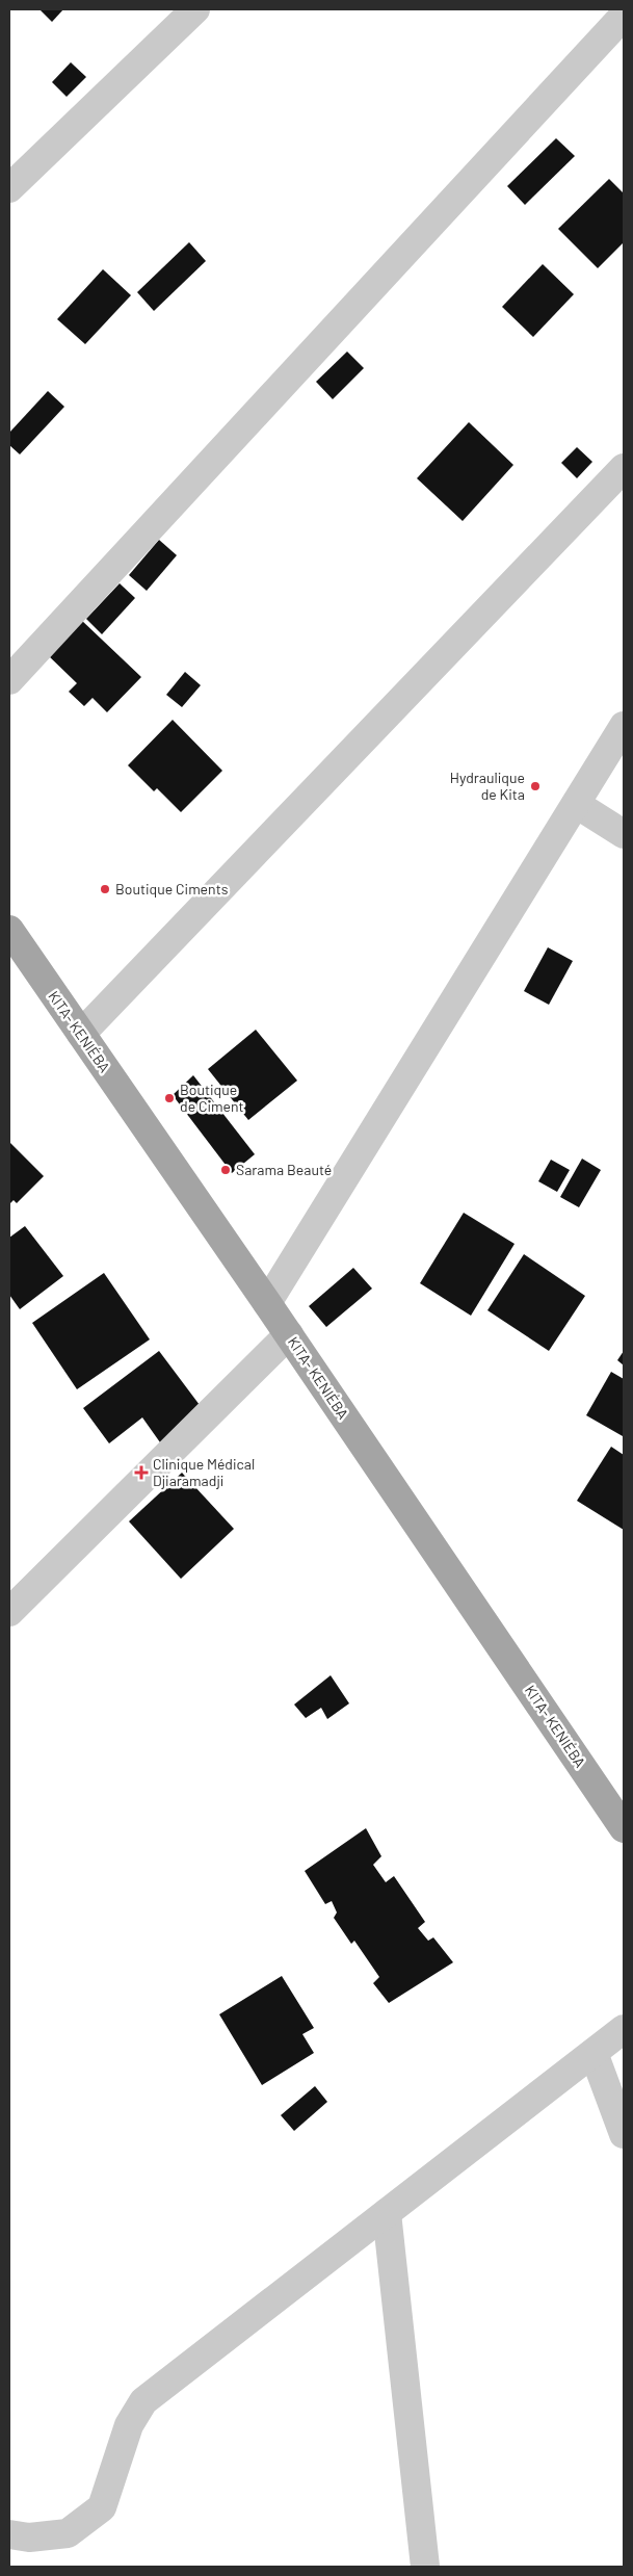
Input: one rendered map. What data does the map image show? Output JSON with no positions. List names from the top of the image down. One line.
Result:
{"streets":{"main road":["KITA- KENIÉBA"]},"places":{"other":["Hydraulique de Kita","Boutique Ciments","Boutique de Ciment","Sarama Beauté"],"health":["Clinique Médical Djiaramadji"]}}
